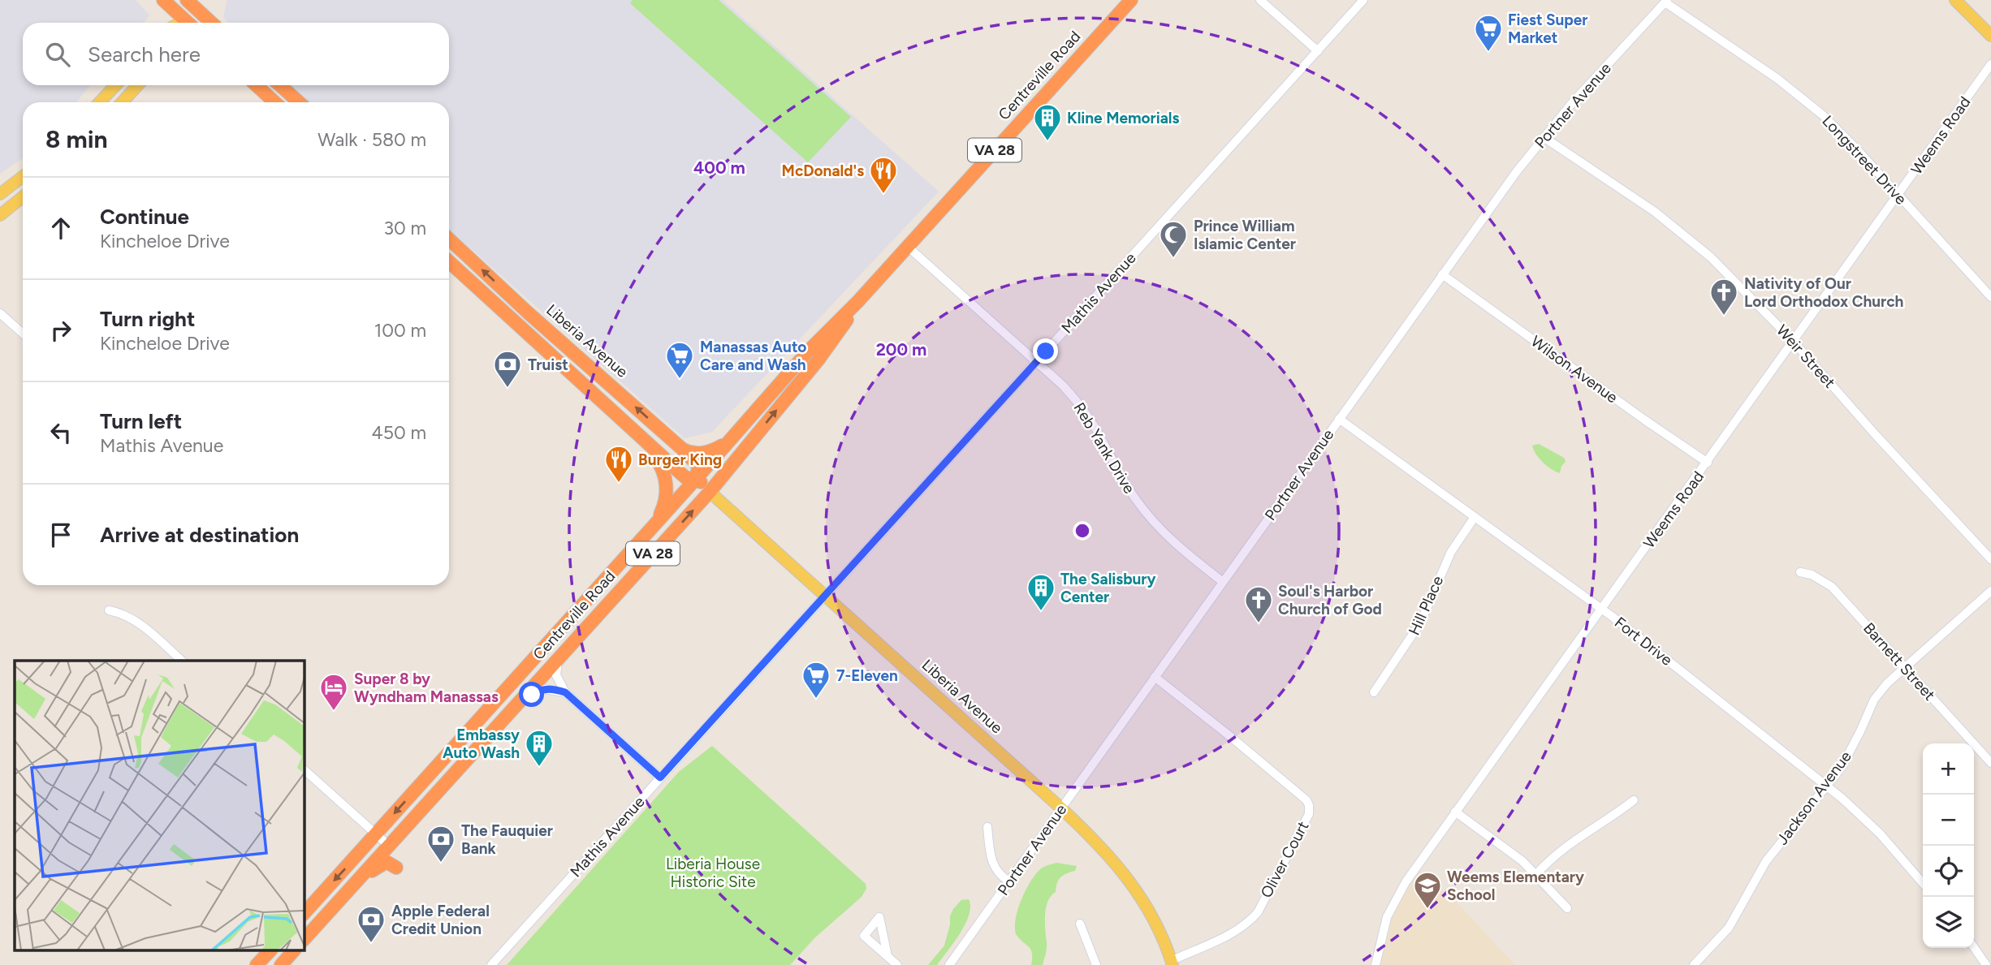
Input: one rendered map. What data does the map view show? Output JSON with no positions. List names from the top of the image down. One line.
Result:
{"streets":{"highway":["Centreville Road","VA 28","Liberia Avenue"],"street":["Portner Avenue","Weems Road","Longstreet Drive","Mathis Avenue","Weir Street","Wilson Avenue","Reb Yank Drive","Hill Place","Fort Drive","Barnett Street","Jackson Avenue","Oliver Court"]},"crossings":[["Centreville Road","Liberia Avenue"],["Centreville Road","Reb Yank Drive"],["Portner Avenue","Longstreet Drive"],["Portner Avenue","Liberia Avenue"],["Portner Avenue","Weir Street"],["Portner Avenue","Wilson Avenue"],["Portner Avenue","Reb Yank Drive"],["Portner Avenue","Fort Drive"],["Portner Avenue","Oliver Court"],["Weems Road","Longstreet Drive"],["Weems Road","Weir Street"],["Weems Road","Wilson Avenue"],["Weems Road","Fort Drive"],["Mathis Avenue","Liberia Avenue"],["Mathis Avenue","Reb Yank Drive"],["Liberia Avenue","Oliver Court"],["Hill Place","Fort Drive"],["Fort Drive","Jackson Avenue"],["Barnett Street","Jackson Avenue"]],"parks":["Liberia House Historic Site"],"places":{"supermarket":["Fiest Super Market","Manassas Auto Care and Wash","7-Eleven"],"building":["Kline Memorials","The Salisbury Center","Embassy Auto Wash"],"restaurant":["McDonald's","Burger King"],"mosque":["Prince William Islamic Center"],"church":["Nativity of Our Lord Orthodox Church","Soul's Harbor Church of God"],"bank":["Truist","The Fauquier Bank","Apple Federal Credit Union"],"hotel":["Super 8 by Wyndham Manassas"],"school or university":["Weems Elementary School"]},"page":{"search":"Search here","heading":["8 min","Walk · 580 m"],"list":[["Continue","Kincheloe Drive","30 m"],["Turn right","Kincheloe Drive","100 m"],["Turn left","Mathis Avenue","450 m"],"Arrive at destination"],"map_buttons":["+","−"]},"rings":["400 m","200 m"]}
